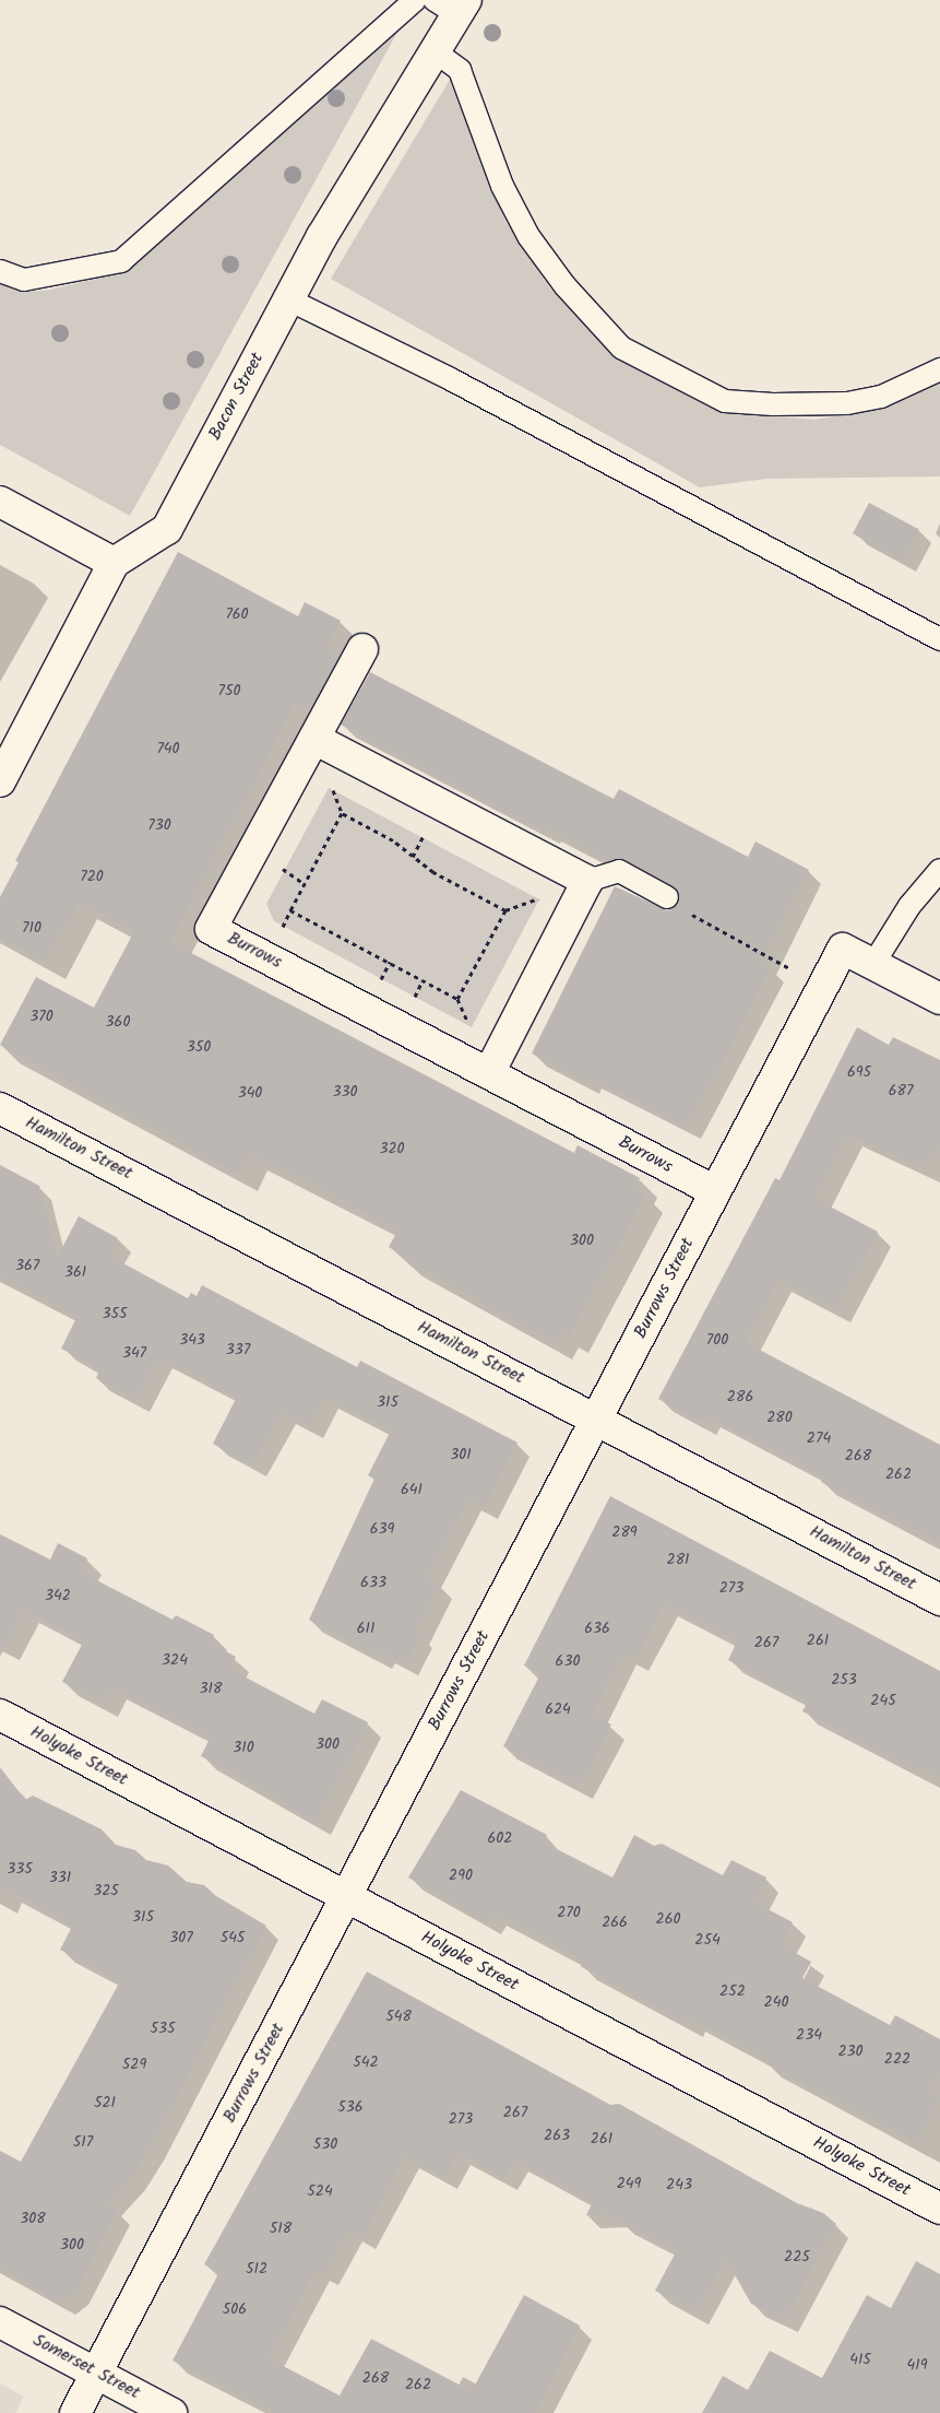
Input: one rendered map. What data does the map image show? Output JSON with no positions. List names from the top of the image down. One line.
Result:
{"streets":{"street":["Bacon Street","Burrows","Hamilton Street","Burrows Street","Holyoke Street","Somerset Street"]},"crossings":[["Burrows","Burrows Street"],["Hamilton Street","Burrows Street"],["Burrows Street","Holyoke Street"],["Burrows Street","Somerset Street"]],"house_numbers":["760","750","740","730","720","710","370","360","350","695","687","330","340","320","300","367","361","355","343","700","337","347","286","315","280","274","301","268","262","641","639","289","281","633","273","342","611","636","261","267","324","630","253","318","245","624","300","310","602","335","290","331","325","270","315","260","266","307","545","254","252","240","548","535","234","230","222","542","529","521","536","267","273","263","261","517","530","249","243","524","308","518","300","225","512","506","415","419","268","262"]}
